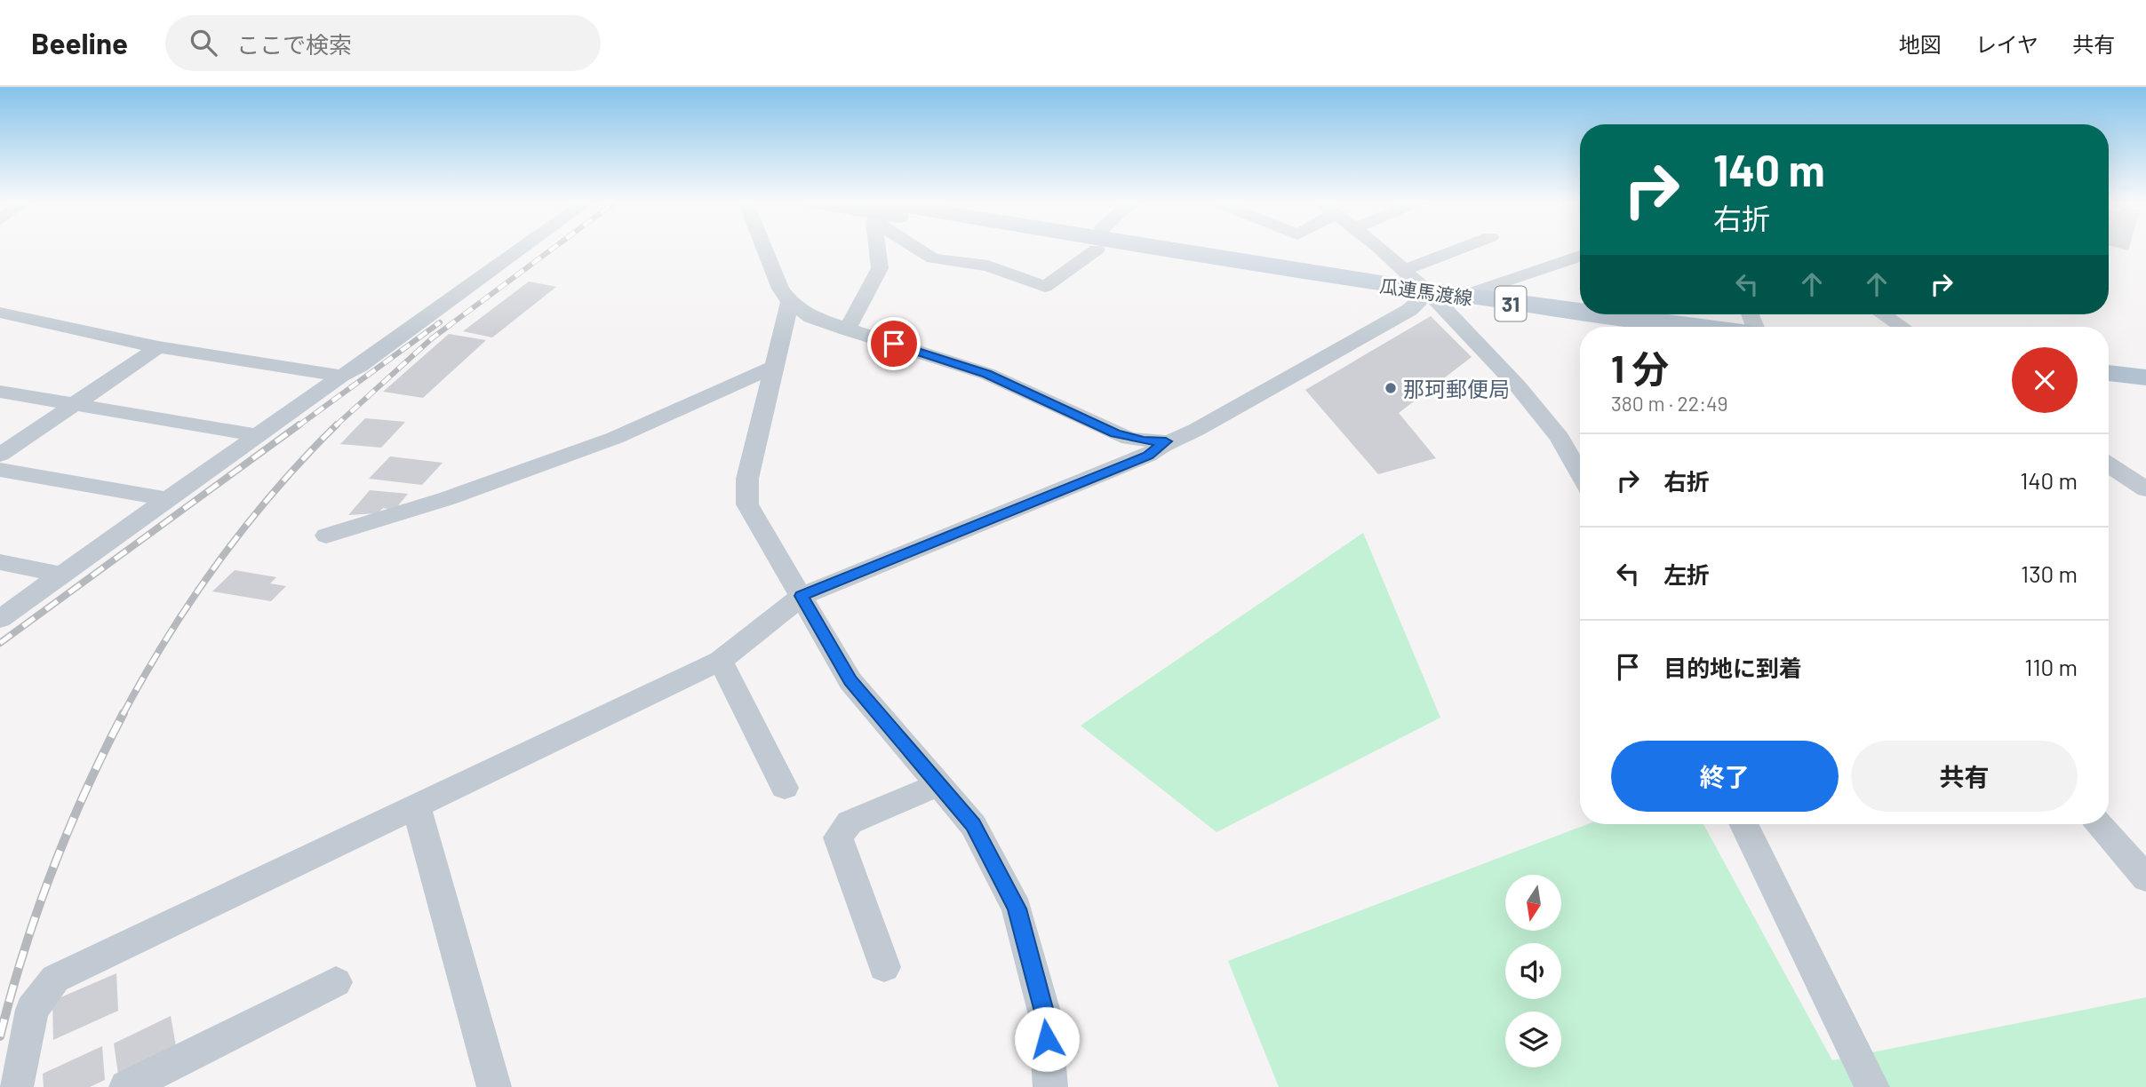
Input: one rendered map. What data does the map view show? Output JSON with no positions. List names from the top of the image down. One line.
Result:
{"streets":{"main road":["瓜連馬渡線","31"]},"places":["那珂郵便局"],"north":"bottom","page":{"header":"Beeline","search":"ここで検索","nav":["地図","レイヤ","共有"],"turn":["140 m","右折"],"heading":["1 分","380 m · 22:49"],"list":[{"name":"右折","value":"140 m"},{"name":"左折","value":"130 m"},{"name":"目的地に到着","value":"110 m"}],"buttons":["終了","共有"]}}
